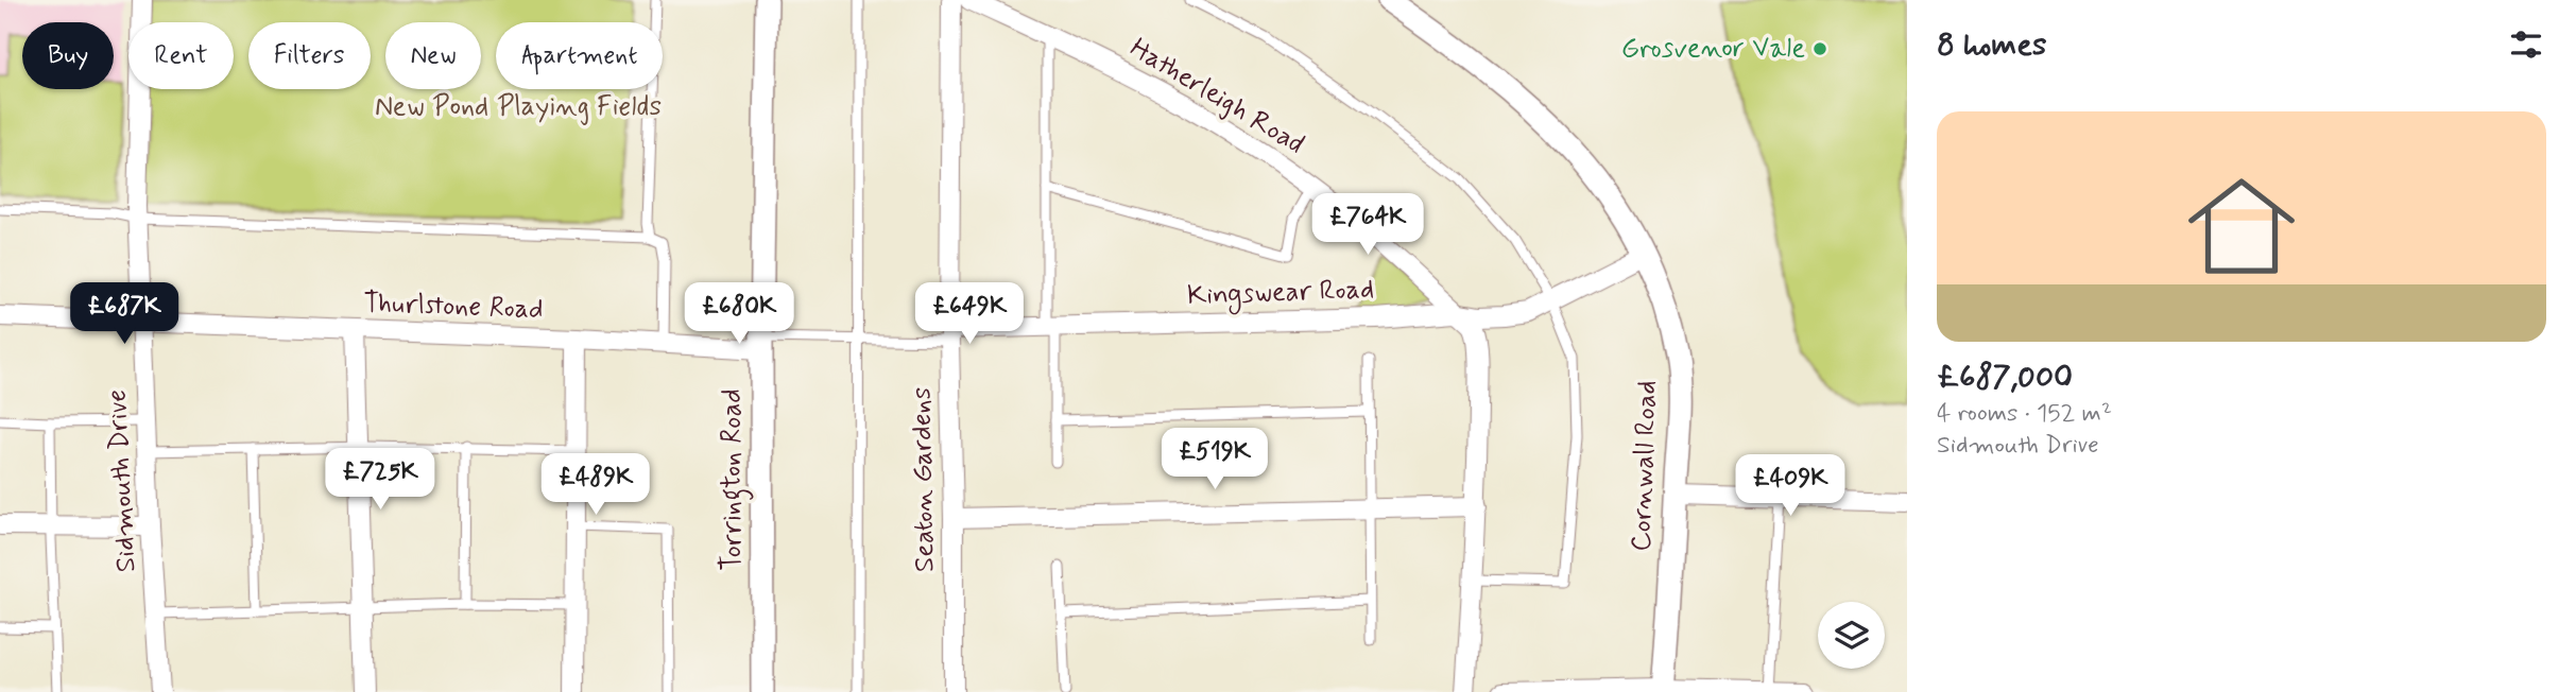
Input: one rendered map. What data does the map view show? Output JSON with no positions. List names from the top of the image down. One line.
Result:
{"streets":{"street":["Hatherleigh Road","Kingswear Road","Thurlstone Road","Cornwall Road","Torrington Road","Seaton Gardens","Sidmouth Drive"]},"crossings":[["Hatherleigh Road","Kingswear Road"],["Kingswear Road","Cornwall Road"],["Kingswear Road","Seaton Gardens"],["Thurlstone Road","Torrington Road"],["Thurlstone Road","Sidmouth Drive"]],"parks":["New Pond Playing Fields"],"places":["Grosvenor Vale"],"page":{"heading":"8 homes","chip":["Buy","Rent","Filters","New","Apartment"],"list":[{"name":"£687,000","note":"4 rooms · 152 m² · Sidmouth Drive"}],"price":["£764K","£687K","£680K","£649K","£519K","£725K","£489K","£409K"]}}
